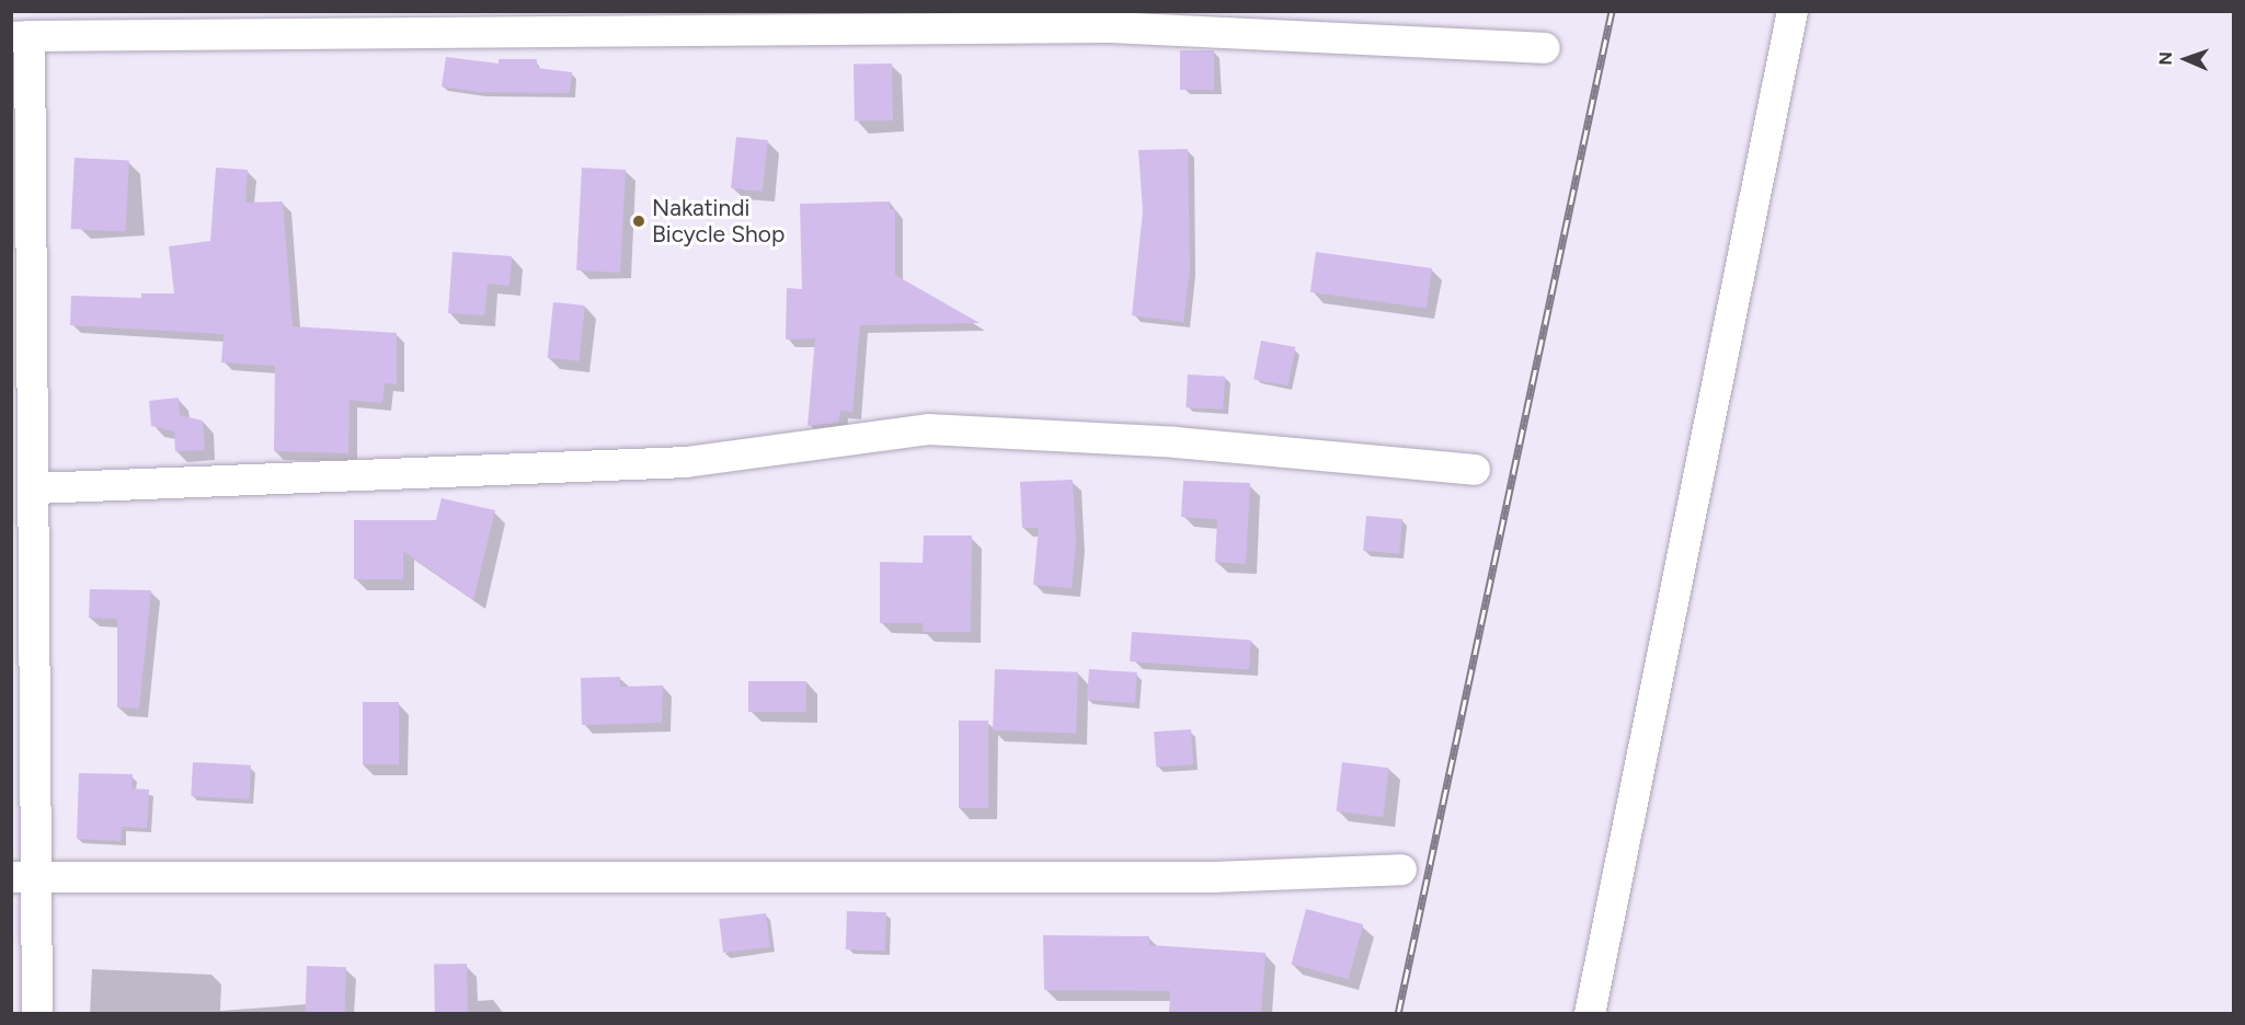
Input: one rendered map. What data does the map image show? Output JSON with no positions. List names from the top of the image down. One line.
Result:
{"places":["Nakatindi Bicycle Shop"],"north":"left"}
